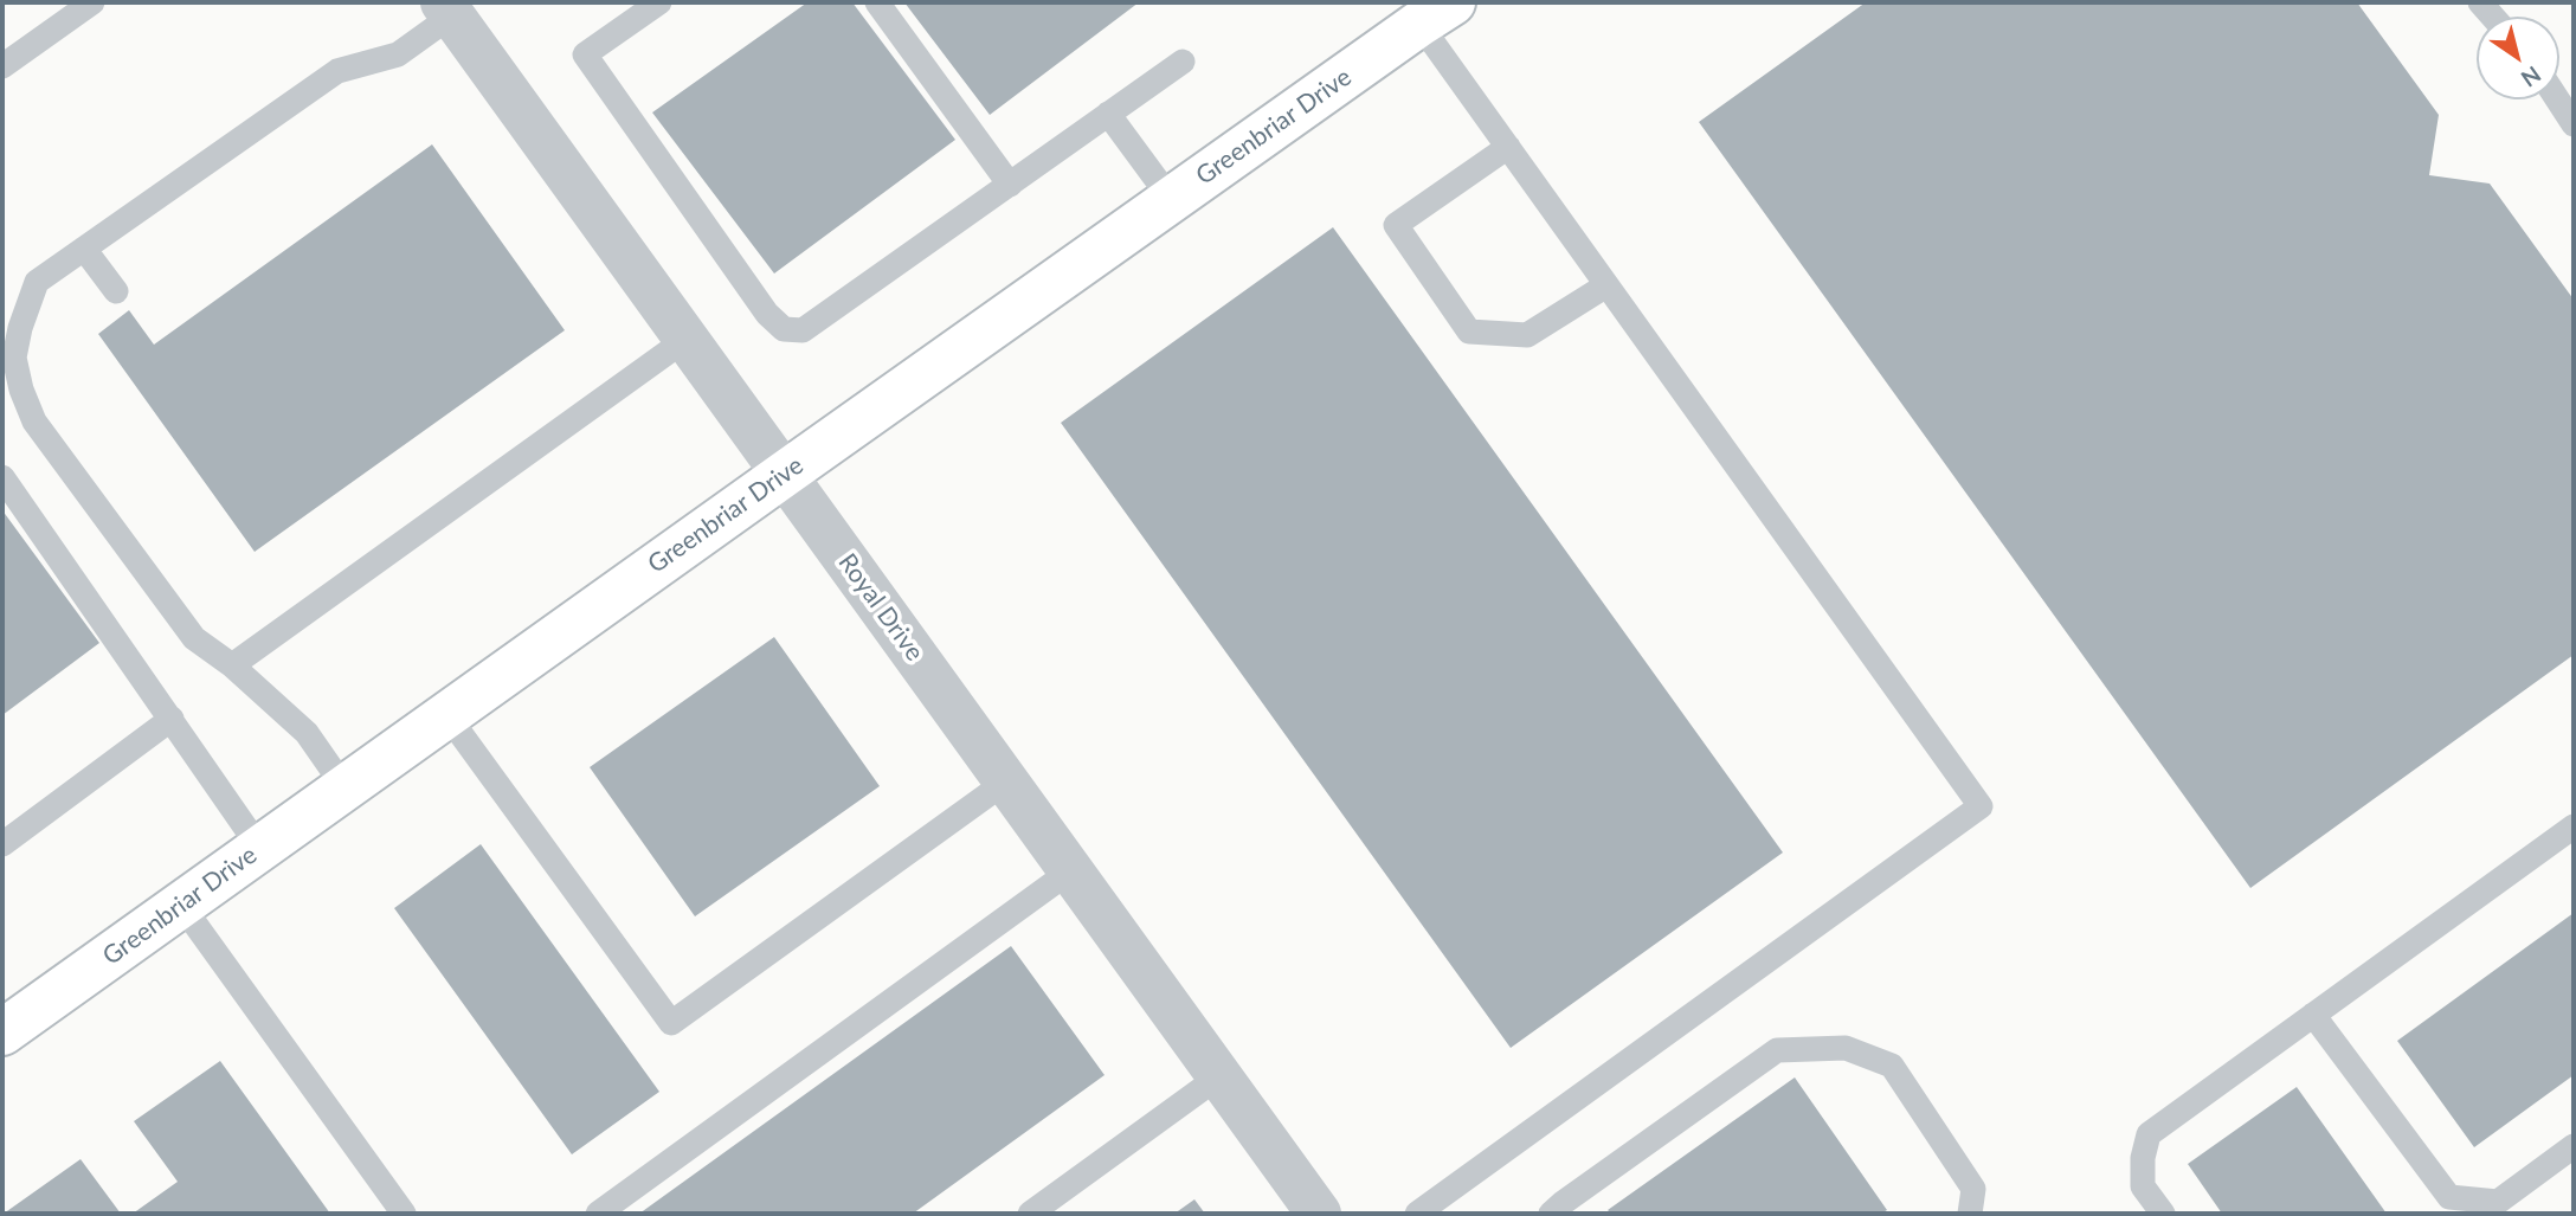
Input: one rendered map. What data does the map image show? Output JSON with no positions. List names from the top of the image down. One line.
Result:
{"streets":{"street":["Greenbriar Drive","Royal Drive"]},"crossings":[["Greenbriar Drive","Royal Drive"]],"north":"bottom right"}
